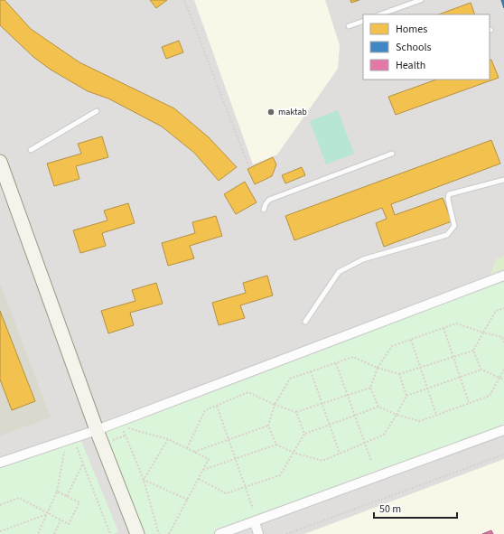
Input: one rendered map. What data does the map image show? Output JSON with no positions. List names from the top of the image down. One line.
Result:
{"places":["maktab"],"legend":["Homes","Schools","Health"],"scale_bar":"50 m"}
